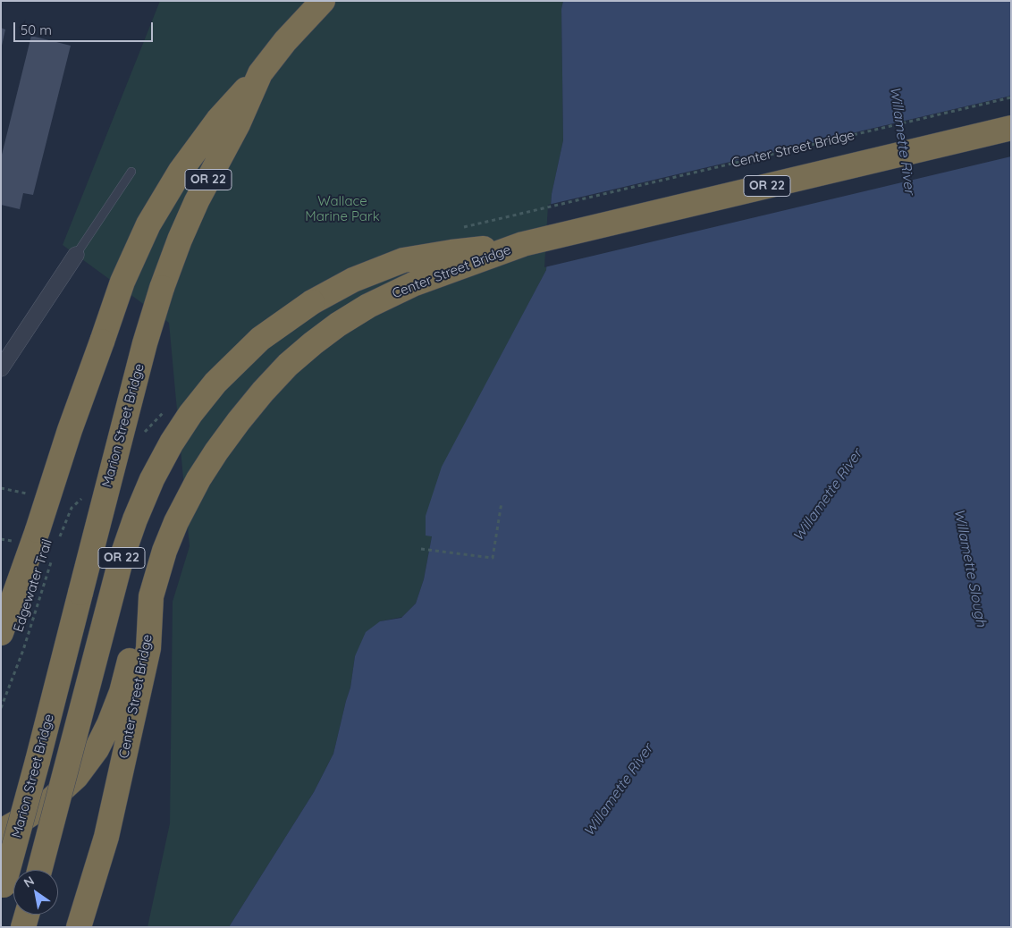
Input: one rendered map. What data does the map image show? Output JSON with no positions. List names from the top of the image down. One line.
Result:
{"streets":{"highway":["Center Street Bridge","OR 22","Marion Street Bridge"],"path":["Edgewater Trail"]},"water":["Willamette River","Willamette Slough"],"parks":["Wallace Marine Park"],"scale_bar":"50 m","north":"top left"}
